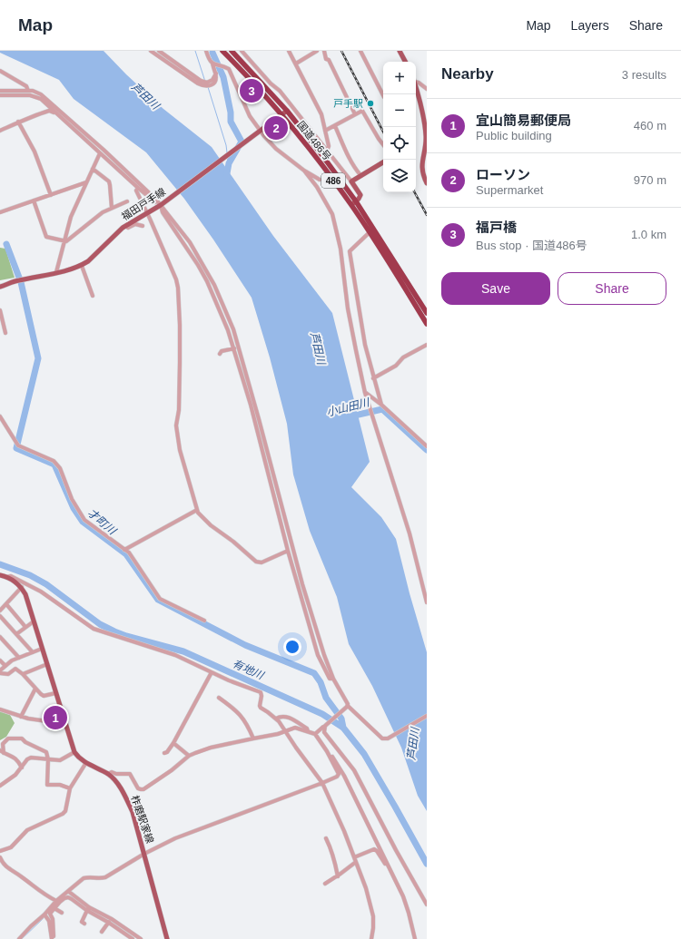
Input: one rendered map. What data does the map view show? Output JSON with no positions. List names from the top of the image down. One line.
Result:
{"streets":{"highway":["国道486号","486"],"main road":["福田戸手線","柞磨駅家線"]},"crossings":[["国道486号","福田戸手線"]],"water":["芦田川","小山田川","才町川","有地川"],"places":["戸手駅"],"page":{"header":"Map","nav":["Map","Layers","Share"],"heading":["Nearby","3 results"],"map_buttons":["+","−"],"pins":["3","2","1"],"list":[{"mark":"1","name":"宜山簡易郵便局","note":"Public building","value":"460 m"},{"mark":"2","name":"ローソン","note":"Supermarket","value":"970 m"},{"mark":"3","name":"福戸橋","note":"Bus stop · 国道486号","value":"1.0 km"}],"buttons":["Save","Share"]}}
